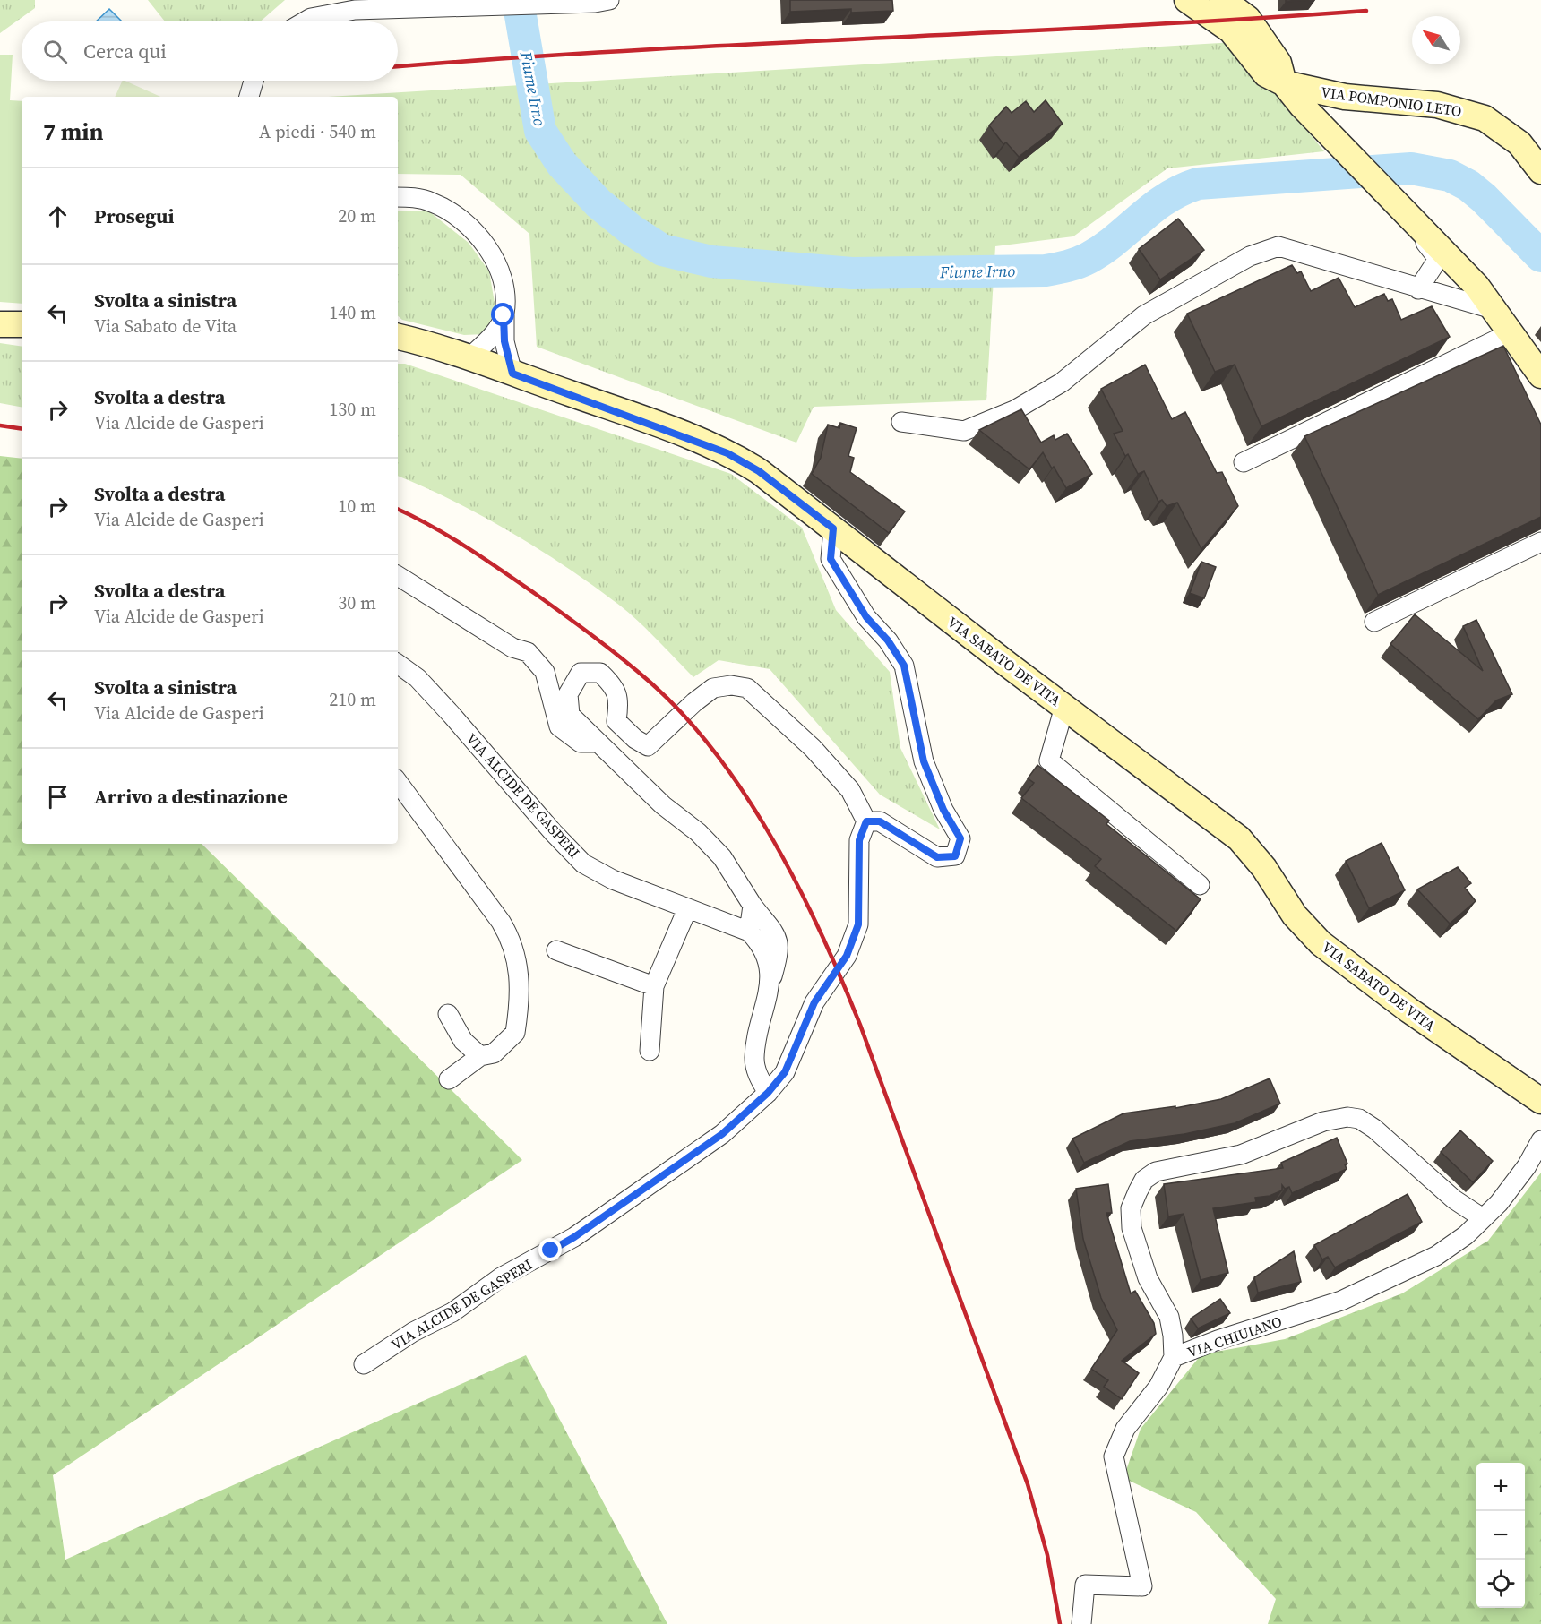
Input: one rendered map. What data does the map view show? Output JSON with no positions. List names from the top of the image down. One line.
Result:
{"streets":{"street":["VIA POMPONIO LETO","VIA SABATO DE VITA","VIA ALCIDE DE GASPERI","VIA CHIUIANO"]},"water":["Fiume Irno"],"north":"top left","page":{"search":"Cerca qui","heading":["7 min","A piedi · 540 m"],"list":[["Prosegui","20 m"],["Svolta a sinistra","Via Sabato de Vita","140 m"],["Svolta a destra","Via Alcide de Gasperi","130 m"],["Svolta a destra","Via Alcide de Gasperi","10 m"],["Svolta a destra","Via Alcide de Gasperi","30 m"],["Svolta a sinistra","Via Alcide de Gasperi","210 m"],"Arrivo a destinazione"],"map_buttons":["+","−"]}}
